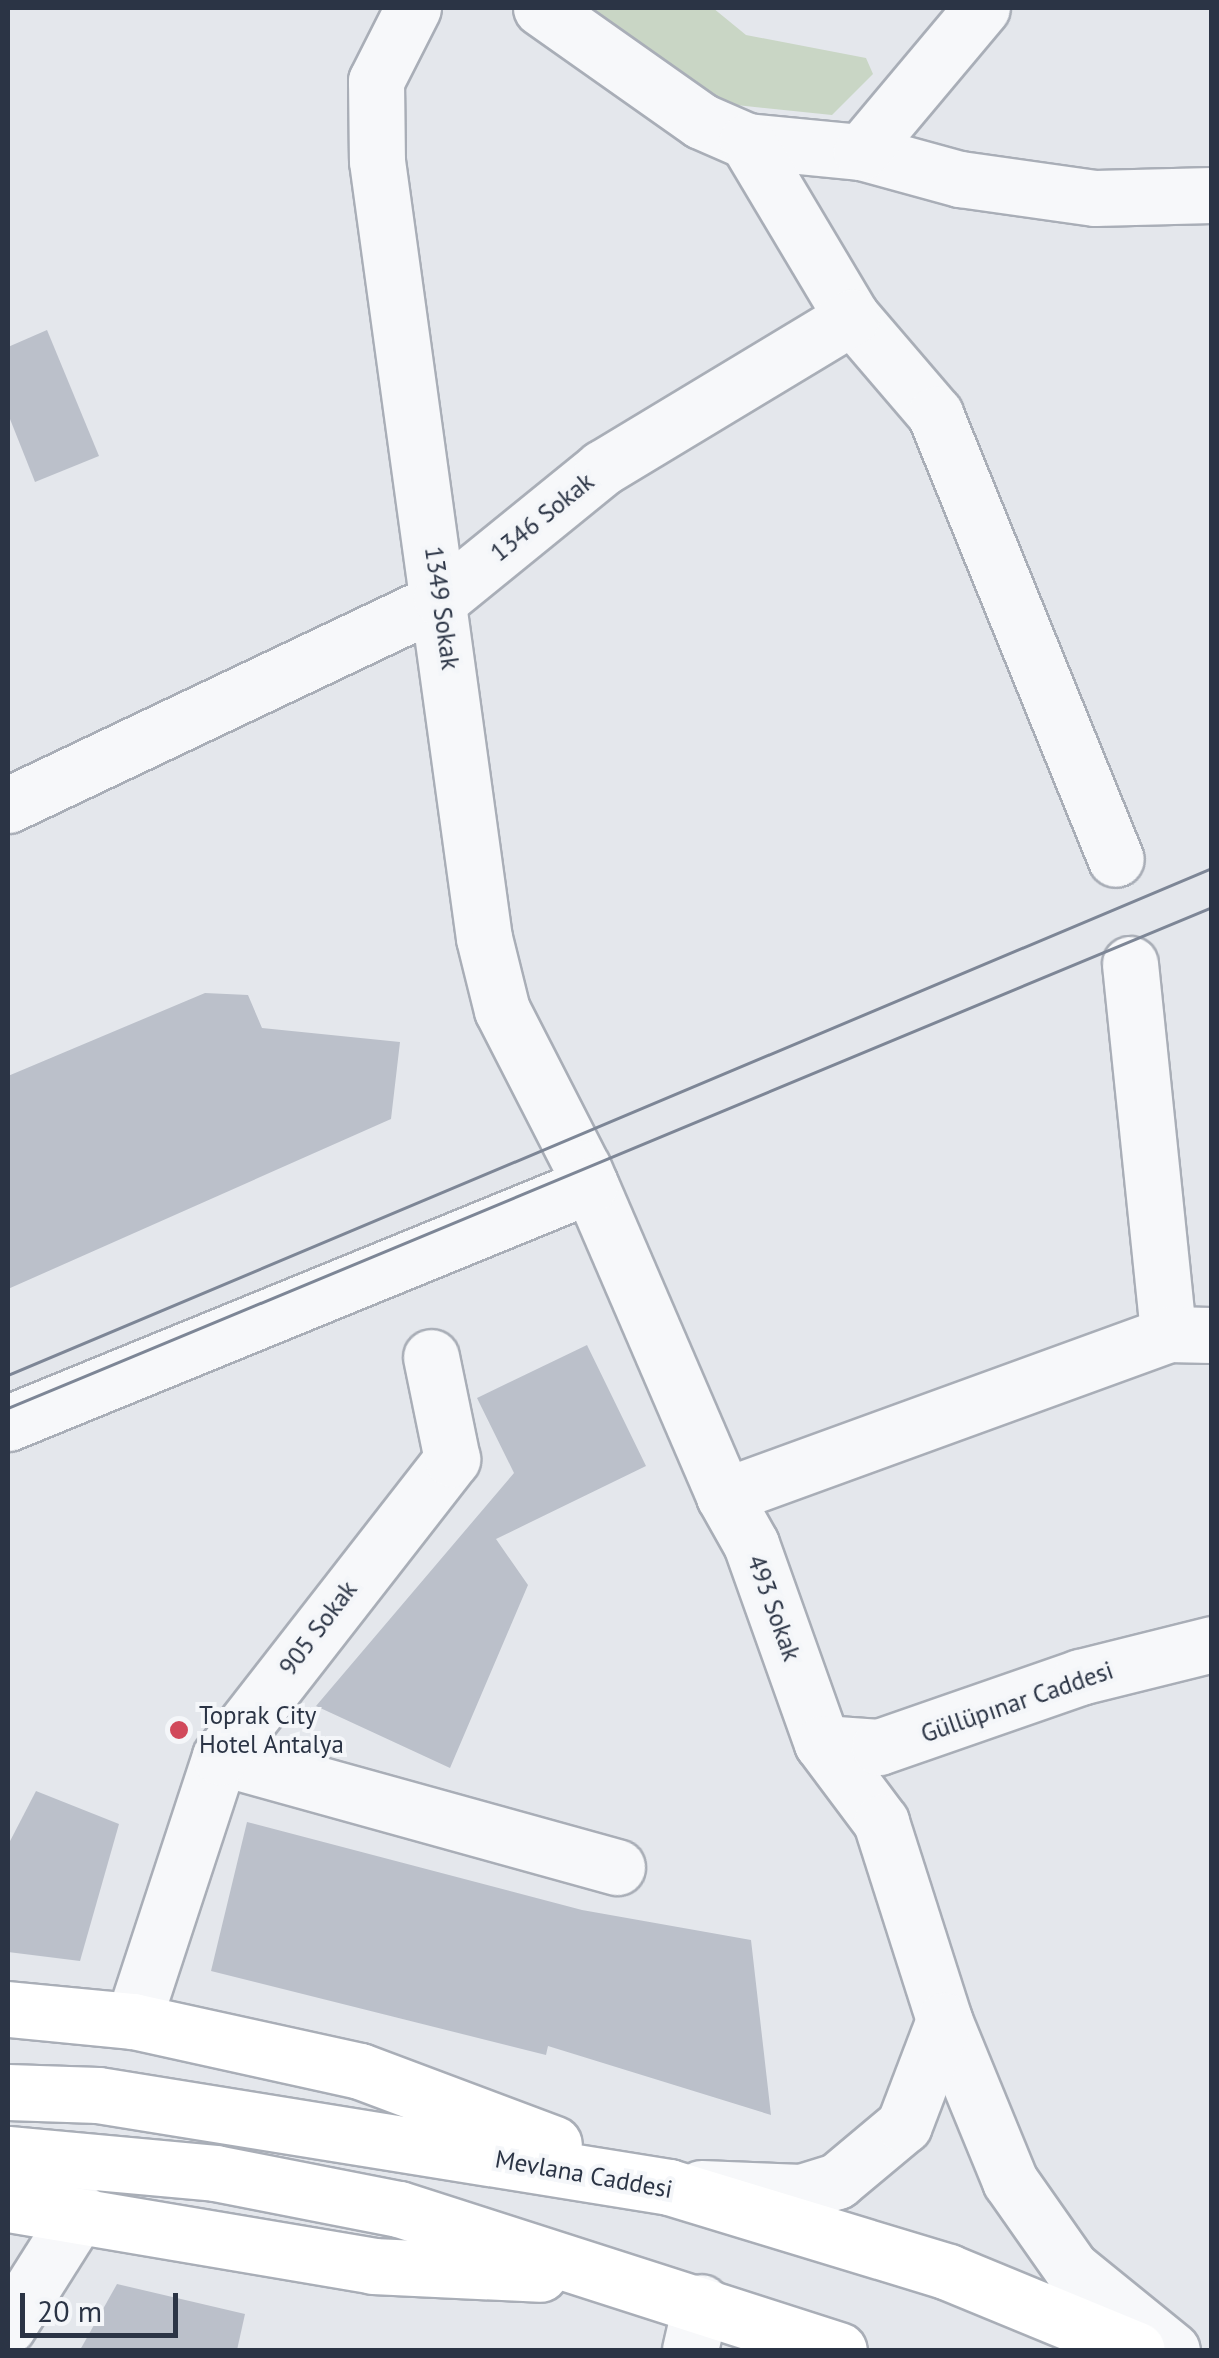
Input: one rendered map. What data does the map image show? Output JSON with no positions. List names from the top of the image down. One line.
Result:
{"streets":{"main road":["Mevlana Caddesi"],"street":["1346 Sokak","1349 Sokak","493 Sokak","905 Sokak","Güllüpınar Caddesi"]},"crossings":[["1346 Sokak","1349 Sokak"],["1349 Sokak","493 Sokak"],["493 Sokak","Güllüpınar Caddesi"]],"places":["Toprak City Hotel Antalya"],"scale_bar":"20 m"}
